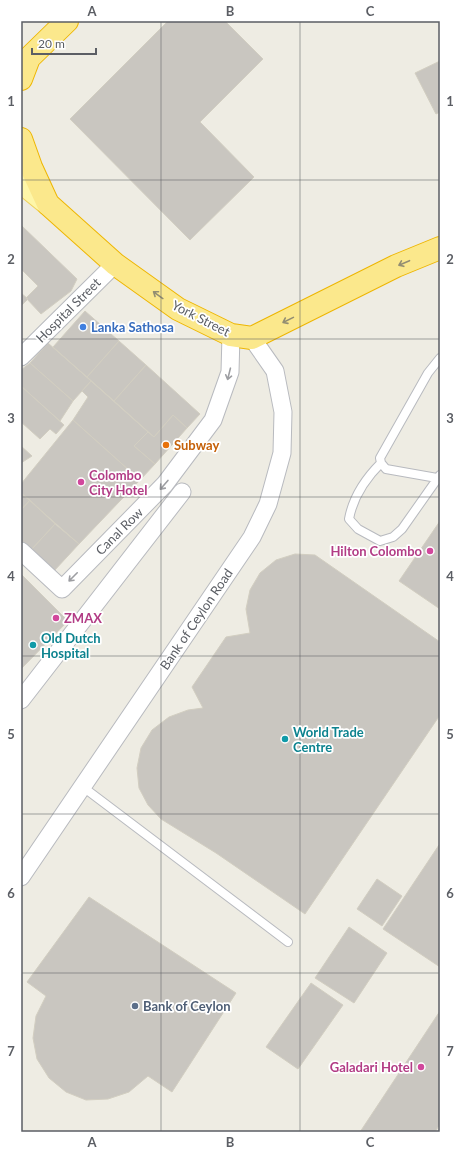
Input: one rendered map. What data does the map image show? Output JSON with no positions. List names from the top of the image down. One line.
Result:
{"streets":{"highway":["York Street"],"street":["Hospital Street","Canal Row","Bank of Ceylon Road"]},"crossings":[["Hospital Street","York Street"],["York Street","Canal Row"],["York Street","Bank of Ceylon Road"],["Canal Row","Bank of Ceylon Road"]],"one_way":["York Street"],"places":["Lanka Sathosa","Subway","Colombo City Hotel","Hilton Colombo","ZMAX","Old Dutch Hospital","World Trade Centre","Bank of Ceylon","Galadari Hotel"],"scale_bar":"20 m","grid":{"columns":["A","B","C"],"rows":["1","2","3","4","5","6","7"]}}
